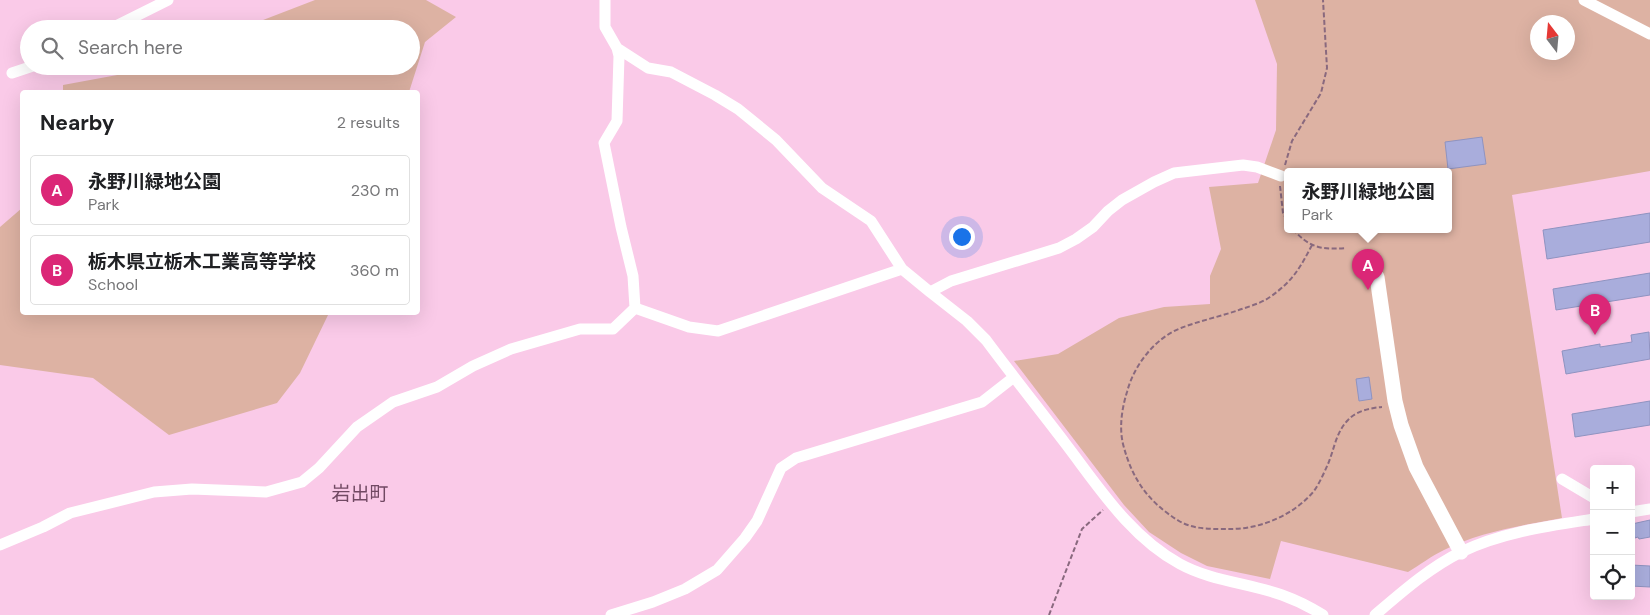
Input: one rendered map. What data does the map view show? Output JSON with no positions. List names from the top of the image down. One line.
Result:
{"districts":["岩出町"],"north":"top","page":{"search":"Search here","heading":["Nearby","2 results"],"list":[{"mark":"A","name":"永野川緑地公園","note":"Park","value":"230 m"},{"mark":"B","name":"栃木県立栃木工業高等学校","note":"School","value":"360 m"}],"popup":["永野川緑地公園","Park"],"pins":["A","B"],"map_buttons":["+","−"]}}
